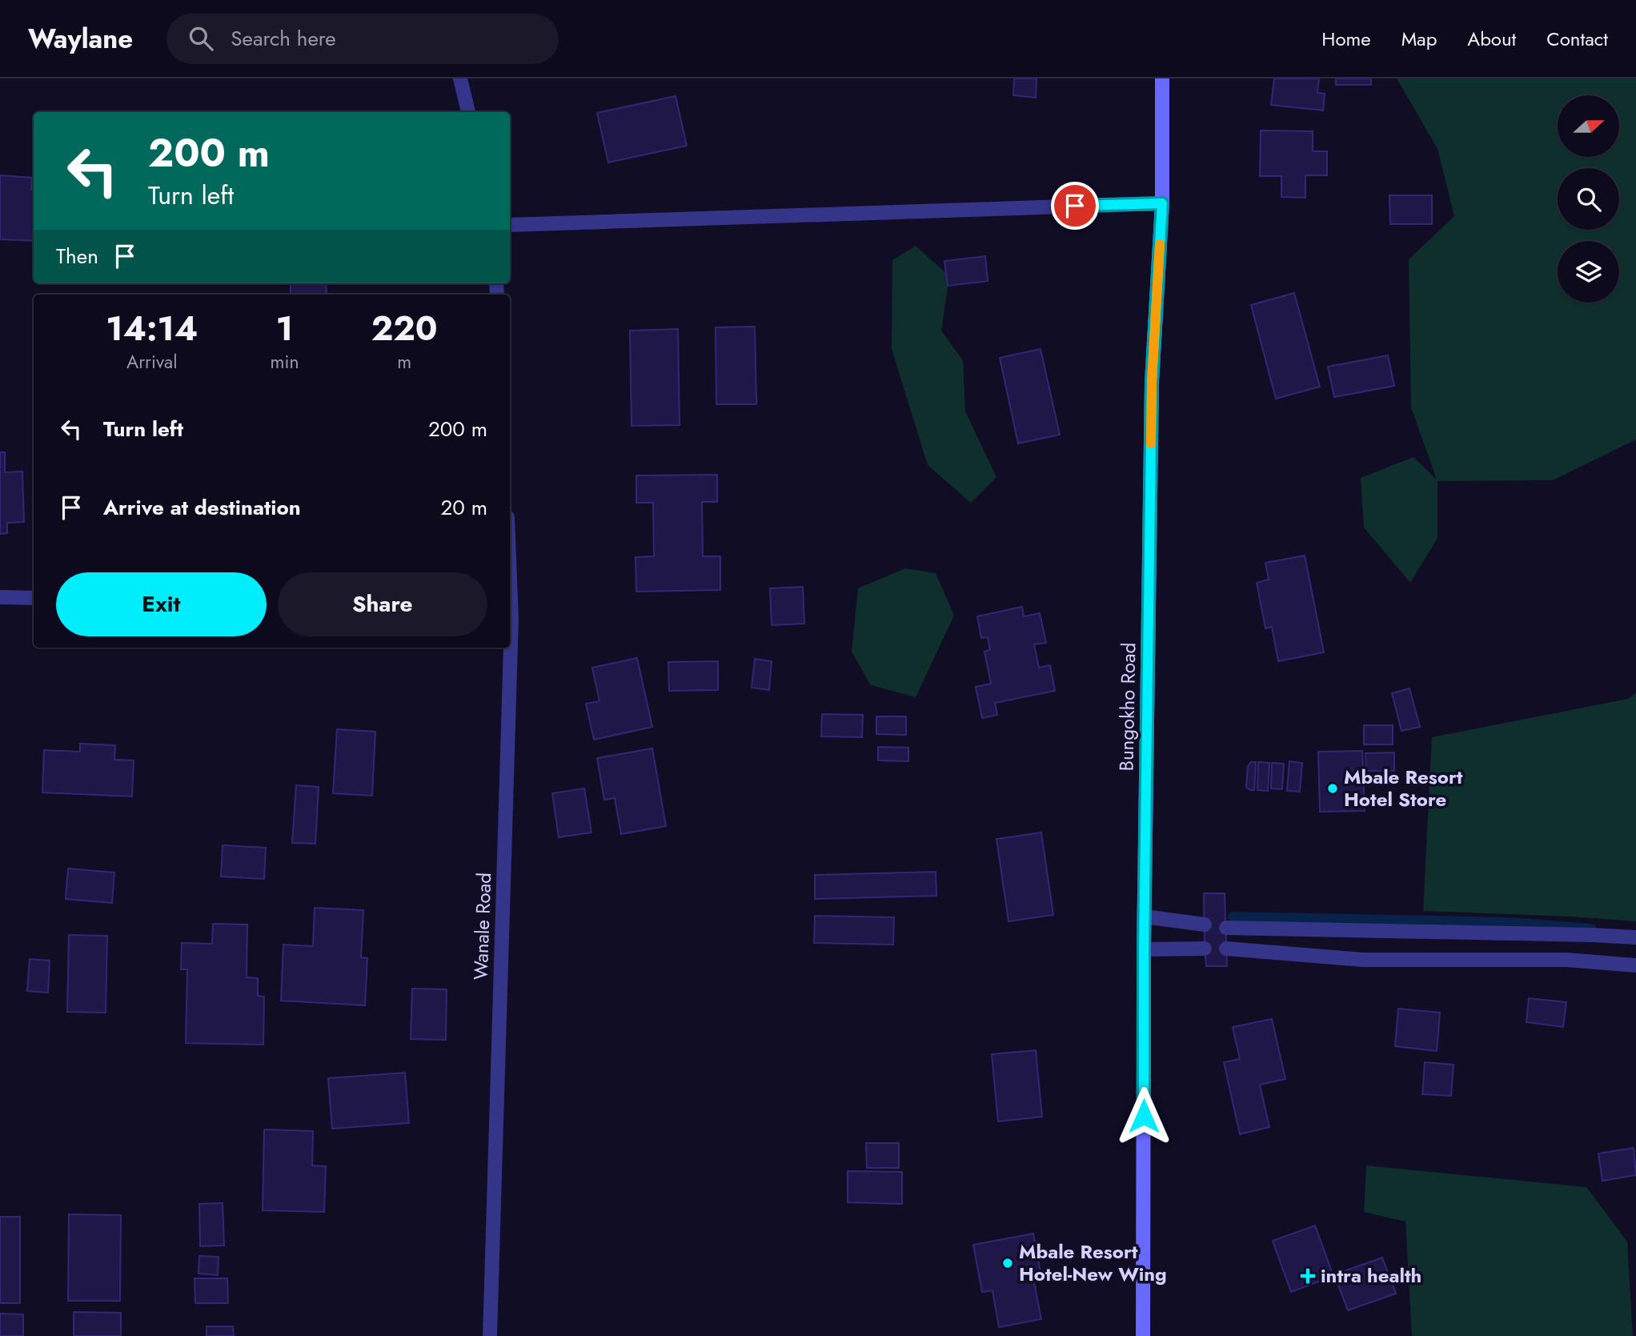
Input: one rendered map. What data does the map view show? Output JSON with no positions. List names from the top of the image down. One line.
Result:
{"streets":{"street":["Bungokho Road","Wanale Road"]},"places":{"other":["Mbale Resort Hotel Store","Mbale Resort Hotel-New Wing"],"health":["intra health"]},"north":"right","page":{"header":"Waylane","search":"Search here","nav":["Home","Map","About","Contact"],"turn":["200 m","Turn left"],"then":"Then","eta":["14:14","Arrival","1","min","220","m"],"list":[{"name":"Turn left","value":"200 m"},{"name":"Arrive at destination","value":"20 m"}],"buttons":["Exit","Share"]}}
